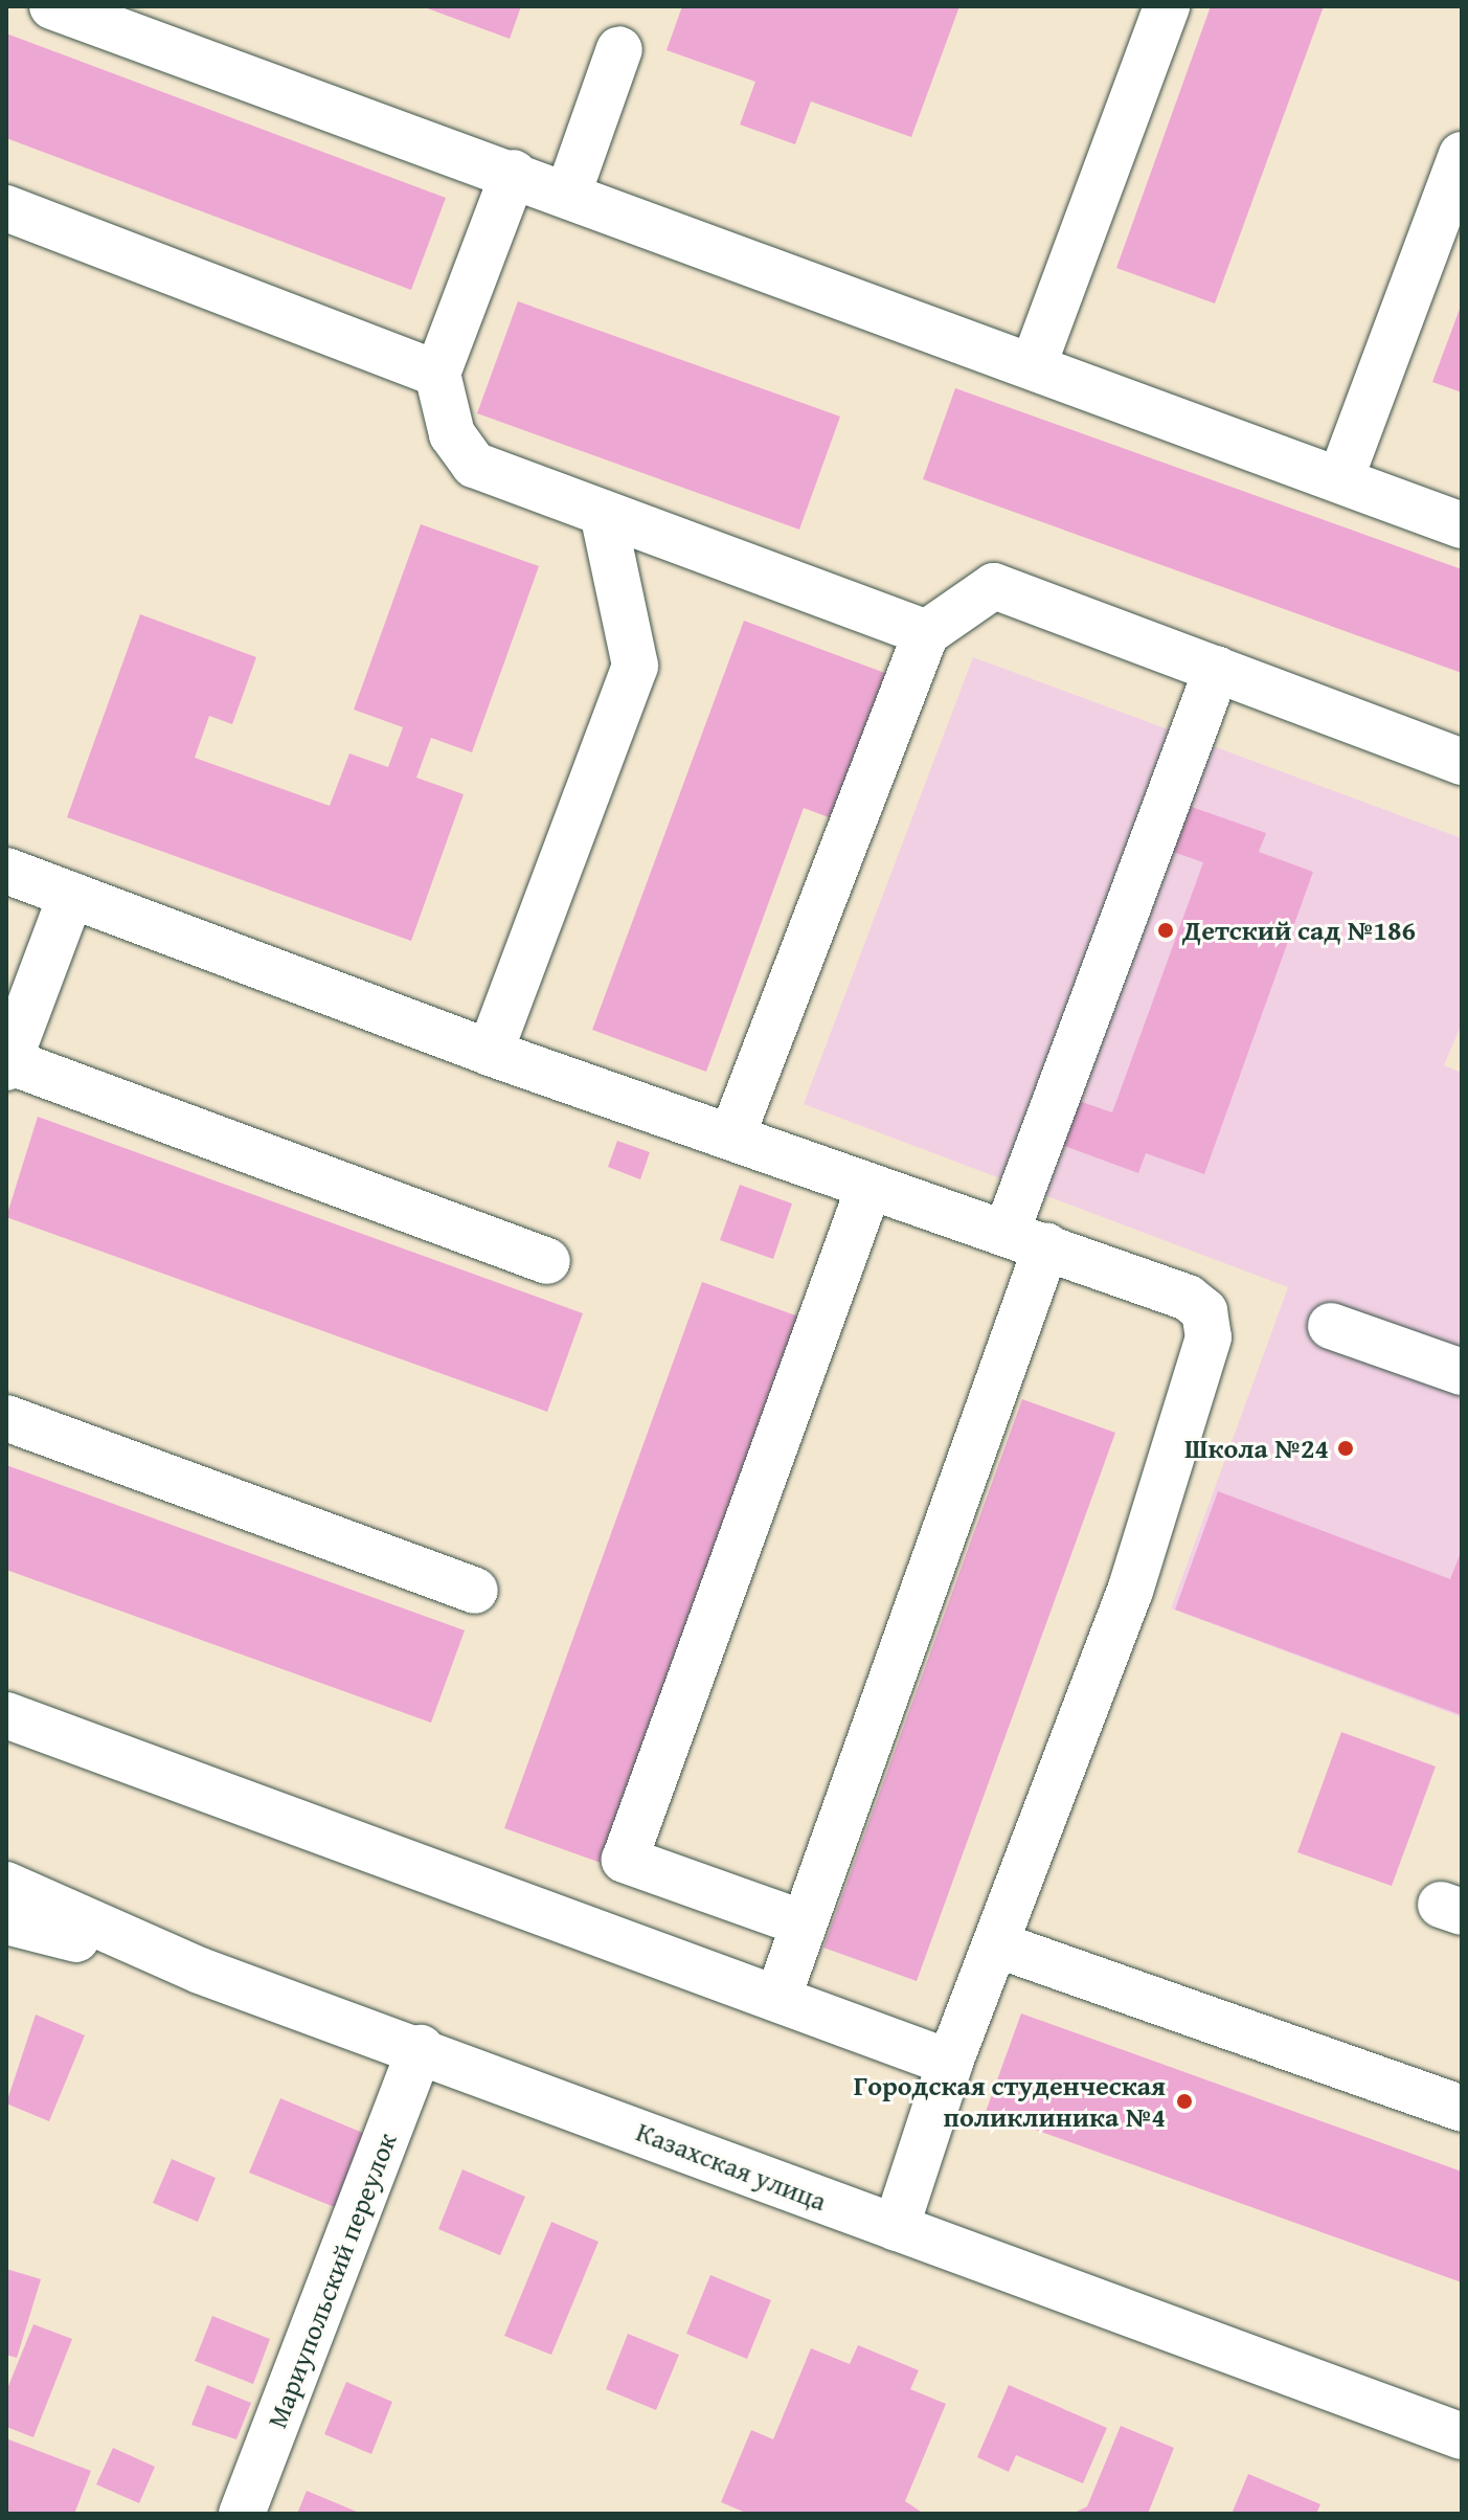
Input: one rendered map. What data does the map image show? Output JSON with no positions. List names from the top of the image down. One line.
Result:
{"streets":{"main road":["Казахская улица","Мариупольский переулок"]},"crossings":[["Казахская улица","Мариупольский переулок"]],"places":["Детский сад №186","Школа №24","Городская студенческая поликлиника №4"]}
